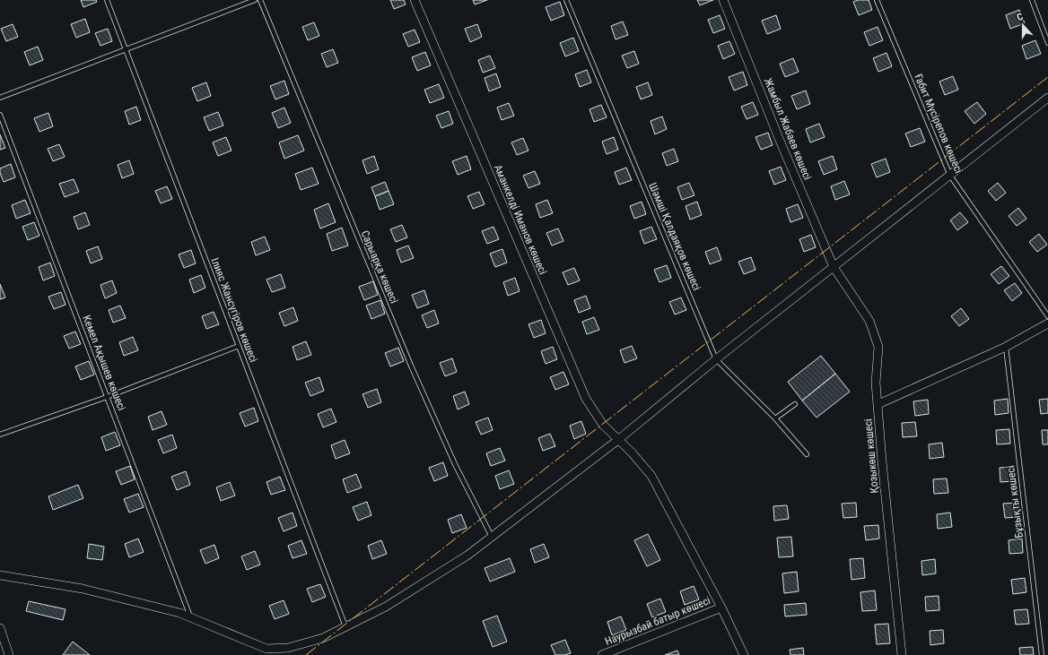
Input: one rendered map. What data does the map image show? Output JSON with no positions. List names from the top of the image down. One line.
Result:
{"streets":{"street":["Жамбыл Жабаев көшесі","Аманкелді Иманов көшесі","Қозыкөш көшесі","Наурызбай батыр көшесі"],"lane":["Ғабит Мүсірепов көшесі","Шәмші Қалдаяқов көшесі","Сарыарқа көшесі","Ілияс Жансүгіров көшесі","Кемел Ақышев көшесі","Бұзықты көшесі"]},"crossings":[["Жамбыл Жабаев көшесі","Қозыкөш көшесі"],["Аманкелді Иманов көшесі","Наурызбай батыр көшесі"]],"north":"top"}
